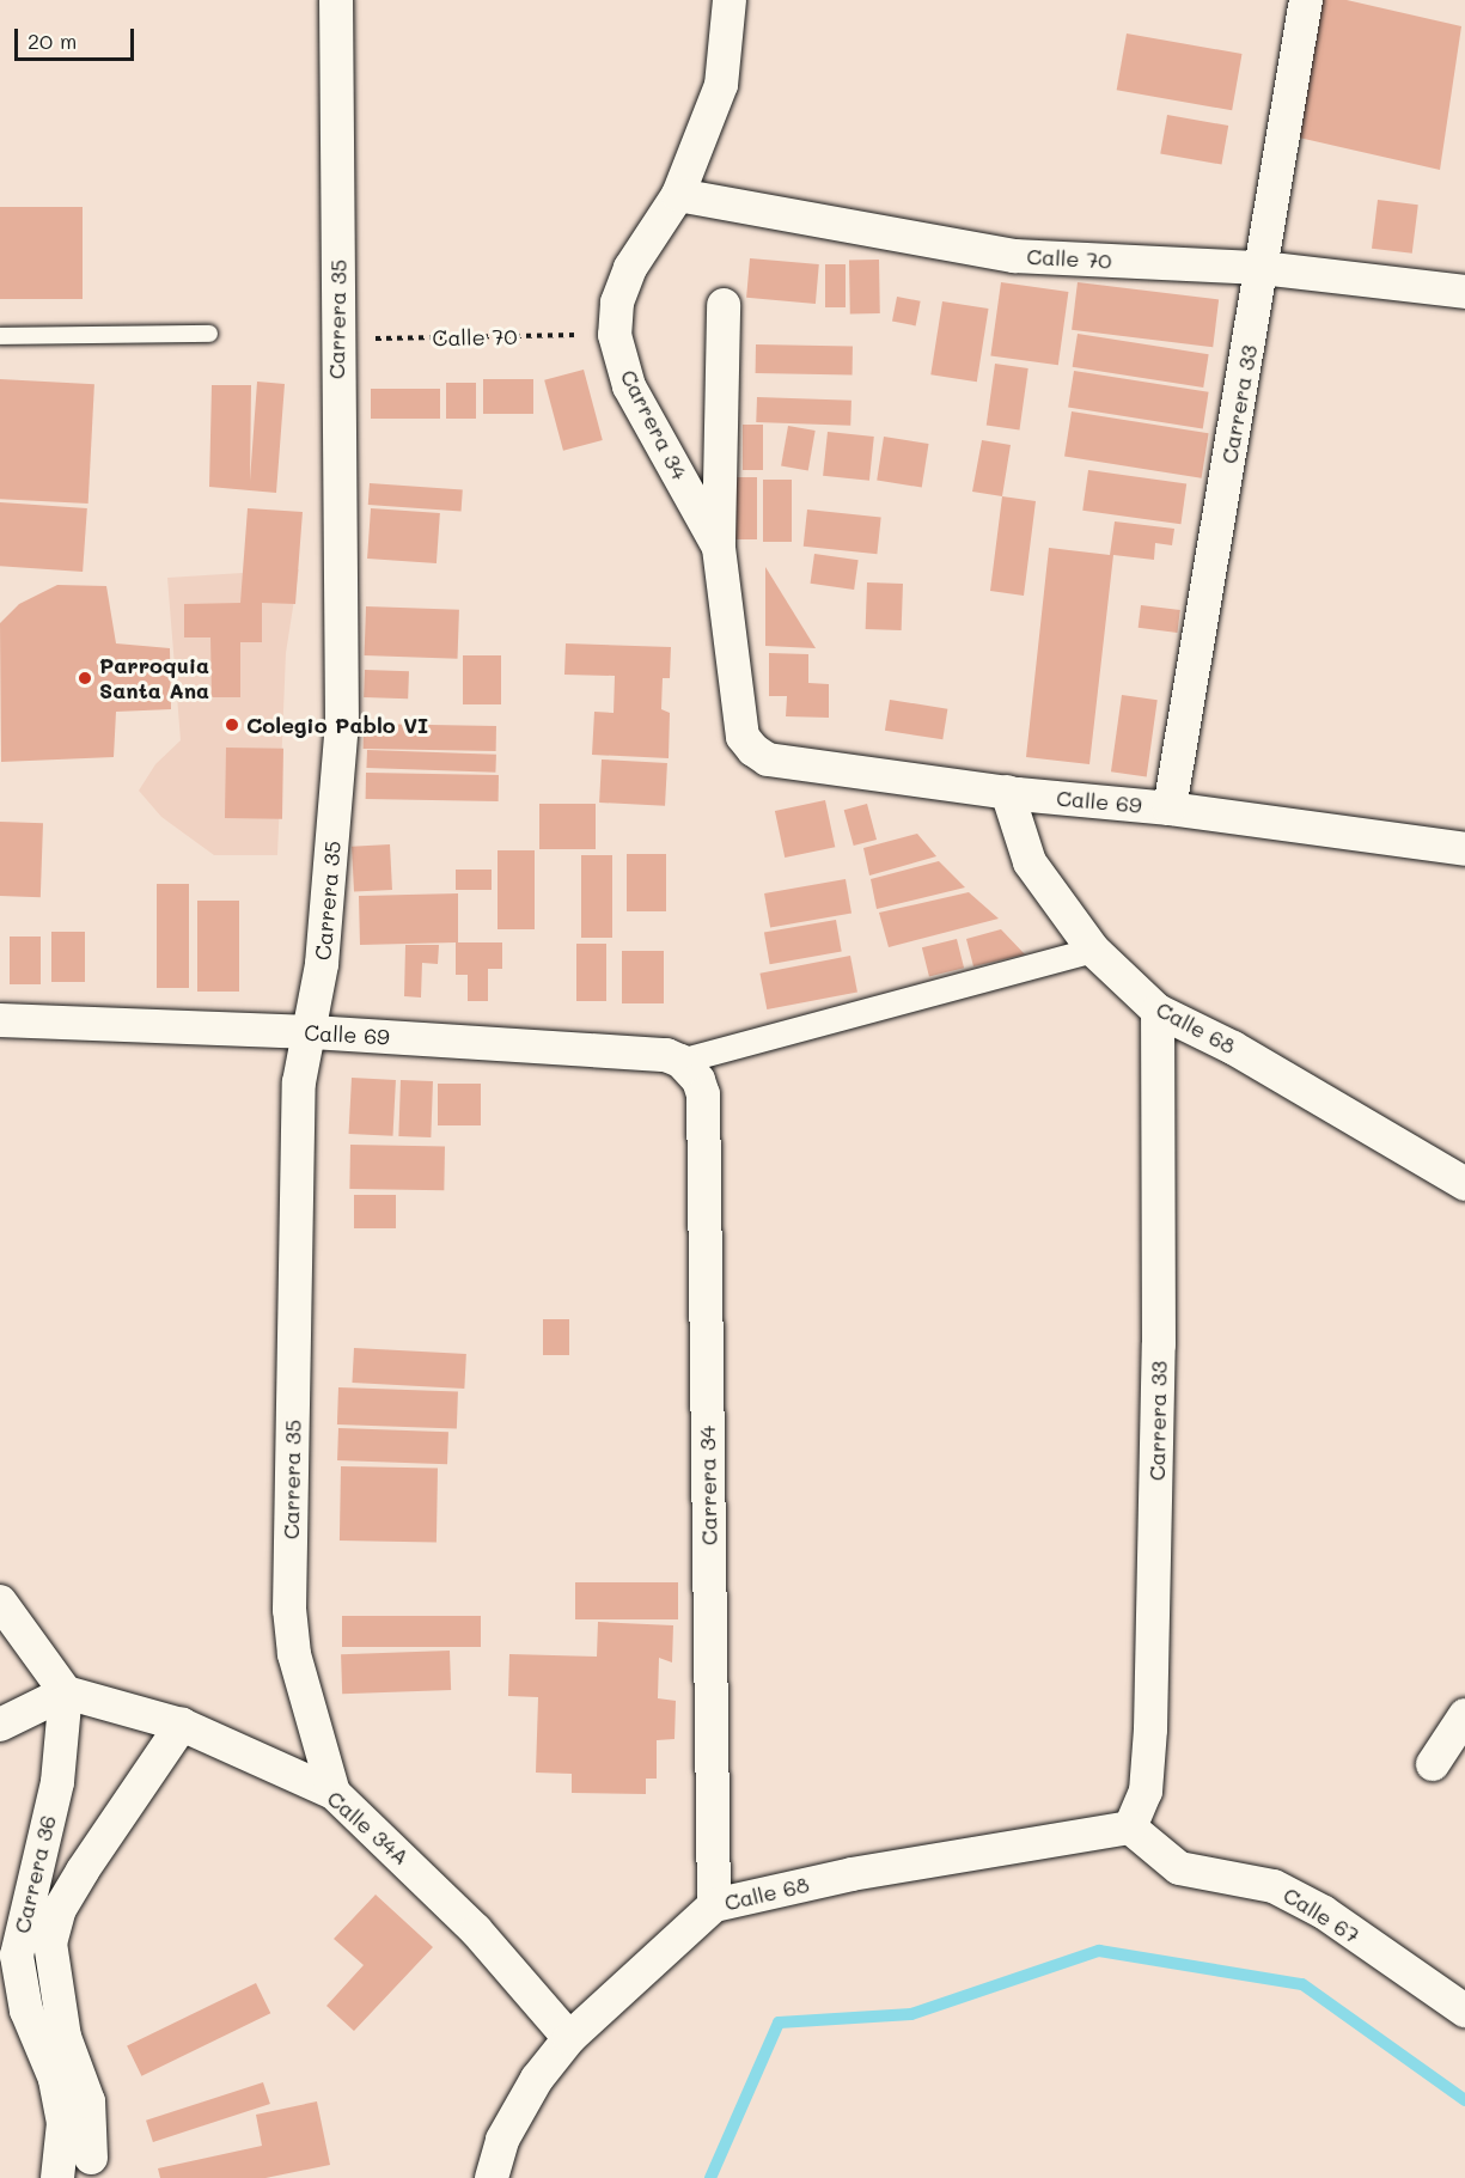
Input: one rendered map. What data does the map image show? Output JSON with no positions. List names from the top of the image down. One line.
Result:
{"streets":{"street":["Calle 70","Carrera 35","Carrera 33","Carrera 34","Calle 69","Calle 68","Calle 34A","Carrera 36","Calle 67"]},"crossings":[["Calle 70","Carrera 35"],["Calle 70","Carrera 33"],["Calle 70","Carrera 34"],["Carrera 35","Calle 69"],["Carrera 35","Calle 34A"],["Carrera 33","Calle 69"],["Carrera 33","Calle 68"],["Carrera 33","Calle 67"],["Carrera 34","Calle 69"],["Carrera 34","Calle 68"],["Calle 69","Calle 68"],["Calle 68","Calle 34A"],["Calle 68","Calle 67"],["Calle 34A","Carrera 36"]],"places":["Parroquia Santa Ana","Colegio Pablo VI"],"scale_bar":"20 m"}
